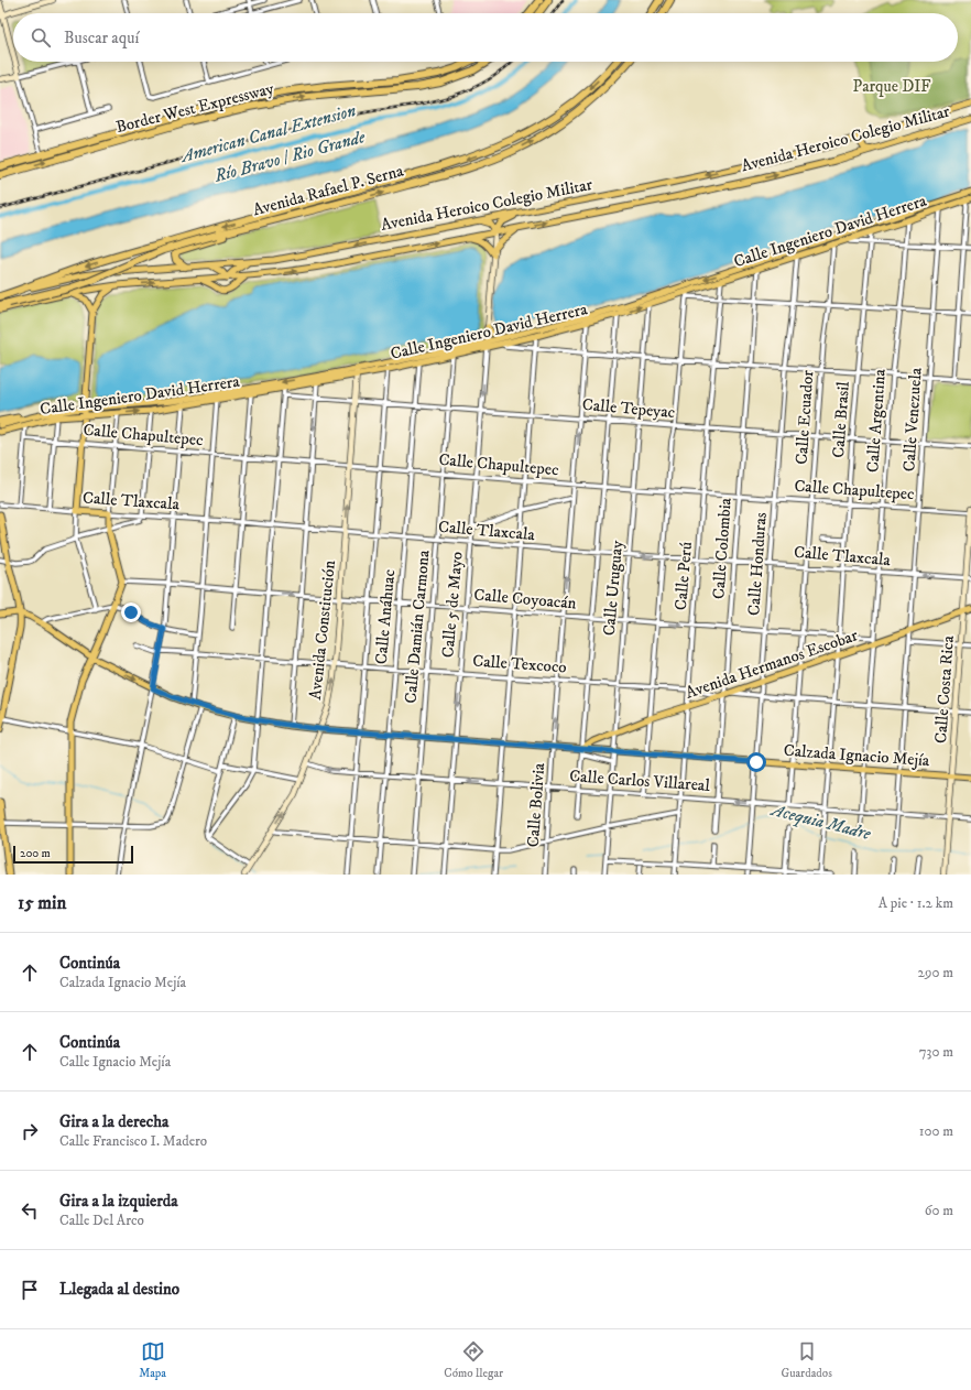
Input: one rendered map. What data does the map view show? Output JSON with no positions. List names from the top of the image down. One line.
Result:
{"streets":{"highway":["Border West Expressway","Avenida Heroico Colegio Militar","Avenida Rafael P. Serna"],"main road":["Calle Ingeniero David Herrera","Calle Tlaxcala","Avenida Hermanos Escobar","Calzada Ignacio Mejía"],"street":["Calle Tepeyac","Calle Ecuador","Calle Brasil","Calle Venezuela","Calle Argentina","Calle Chapultepec","Calle Colombia","Calle Honduras","Calle Perú","Calle Uruguay","Calle Coyoacán","Calle 5 de Mayo","Calle Anáhuac","Calle Damián Carmona","Avenida Constitución","Calle Texcoco","Calle Costa Rica","Calle Carlos Villareal","Calle Bolivia"]},"crossings":[["Avenida Heroico Colegio Militar","Avenida Rafael P. Serna"],["Avenida Heroico Colegio Militar","Calle 5 de Mayo"],["Calle Ingeniero David Herrera","Calle Ecuador"],["Calle Ingeniero David Herrera","Calle Brasil"],["Calle Ingeniero David Herrera","Calle Venezuela"],["Calle Ingeniero David Herrera","Calle Argentina"],["Calle Ingeniero David Herrera","Calle Colombia"],["Calle Ingeniero David Herrera","Calle Honduras"],["Calle Ingeniero David Herrera","Calle Perú"],["Calle Ingeniero David Herrera","Calle Uruguay"],["Calle Ingeniero David Herrera","Calle 5 de Mayo"],["Calle Ingeniero David Herrera","Calle Anáhuac"],["Calle Ingeniero David Herrera","Calle Damián Carmona"],["Calle Ingeniero David Herrera","Avenida Constitución"],["Calle Ingeniero David Herrera","Calle Bolivia"],["Calle Tepeyac","Calle Ecuador"],["Calle Tepeyac","Calle Brasil"],["Calle Tepeyac","Calle Venezuela"],["Calle Tepeyac","Calle Argentina"],["Calle Tepeyac","Calle Colombia"],["Calle Tepeyac","Calle Honduras"],["Calle Tepeyac","Calle Perú"],["Calle Tepeyac","Calle Uruguay"],["Calle Tepeyac","Calle 5 de Mayo"],["Calle Tepeyac","Calle Anáhuac"],["Calle Tepeyac","Calle Damián Carmona"],["Calle Tepeyac","Avenida Constitución"],["Calle Tepeyac","Calle Bolivia"],["Calle Ecuador","Calle Chapultepec"],["Calle Ecuador","Calle Tlaxcala"],["Calle Ecuador","Calle Coyoacán"],["Calle Ecuador","Avenida Hermanos Escobar"],["Calle Ecuador","Calzada Ignacio Mejía"],["Calle Ecuador","Calle Carlos Villareal"],["Calle Brasil","Calle Chapultepec"],["Calle Brasil","Calle Tlaxcala"],["Calle Brasil","Calle Coyoacán"],["Calle Brasil","Avenida Hermanos Escobar"],["Calle Brasil","Calzada Ignacio Mejía"],["Calle Brasil","Calle Carlos Villareal"],["Calle Venezuela","Calle Chapultepec"],["Calle Venezuela","Calle Tlaxcala"],["Calle Venezuela","Avenida Hermanos Escobar"],["Calle Venezuela","Calzada Ignacio Mejía"],["Calle Venezuela","Calle Carlos Villareal"],["Calle Argentina","Calle Chapultepec"],["Calle Argentina","Calle Tlaxcala"],["Calle Argentina","Calle Coyoacán"],["Calle Argentina","Avenida Hermanos Escobar"],["Calle Argentina","Calzada Ignacio Mejía"],["Calle Argentina","Calle Carlos Villareal"],["Calle Chapultepec","Calle Colombia"],["Calle Chapultepec","Calle Honduras"],["Calle Chapultepec","Calle Perú"],["Calle Chapultepec","Calle Uruguay"],["Calle Chapultepec","Calle 5 de Mayo"],["Calle Chapultepec","Calle Anáhuac"],["Calle Chapultepec","Calle Damián Carmona"],["Calle Chapultepec","Avenida Constitución"],["Calle Chapultepec","Calle Costa Rica"],["Calle Chapultepec","Calle Bolivia"],["Calle Tlaxcala","Calle Colombia"],["Calle Tlaxcala","Calle Honduras"],["Calle Tlaxcala","Calle Perú"],["Calle Tlaxcala","Calle Uruguay"],["Calle Tlaxcala","Calle 5 de Mayo"],["Calle Tlaxcala","Calle Anáhuac"],["Calle Tlaxcala","Calle Damián Carmona"],["Calle Tlaxcala","Avenida Constitución"],["Calle Tlaxcala","Calle Costa Rica"],["Calle Tlaxcala","Calle Bolivia"],["Calle Colombia","Calle Coyoacán"],["Calle Colombia","Calle Texcoco"],["Calle Colombia","Avenida Hermanos Escobar"],["Calle Colombia","Calzada Ignacio Mejía"],["Calle Colombia","Calle Carlos Villareal"],["Calle Honduras","Calle Coyoacán"],["Calle Honduras","Avenida Hermanos Escobar"],["Calle Honduras","Calzada Ignacio Mejía"],["Calle Honduras","Calle Carlos Villareal"],["Calle Perú","Calle Coyoacán"],["Calle Perú","Calle Texcoco"],["Calle Perú","Avenida Hermanos Escobar"],["Calle Perú","Calzada Ignacio Mejía"],["Calle Perú","Calle Carlos Villareal"],["Calle Uruguay","Calle Coyoacán"],["Calle Uruguay","Calle Texcoco"],["Calle Uruguay","Avenida Hermanos Escobar"],["Calle Uruguay","Calzada Ignacio Mejía"],["Calle Uruguay","Calle Carlos Villareal"],["Calle Coyoacán","Calle 5 de Mayo"],["Calle Coyoacán","Calle Anáhuac"],["Calle Coyoacán","Calle Damián Carmona"],["Calle Coyoacán","Avenida Constitución"],["Calle Coyoacán","Avenida Hermanos Escobar"],["Calle Coyoacán","Calle Bolivia"],["Calle 5 de Mayo","Calle Texcoco"],["Calle 5 de Mayo","Calzada Ignacio Mejía"],["Calle 5 de Mayo","Calle Carlos Villareal"],["Calle Anáhuac","Calle Texcoco"],["Calle Anáhuac","Calzada Ignacio Mejía"],["Calle Anáhuac","Calle Carlos Villareal"],["Calle Damián Carmona","Calle Texcoco"],["Calle Damián Carmona","Calzada Ignacio Mejía"],["Calle Damián Carmona","Calle Carlos Villareal"],["Avenida Constitución","Calle Texcoco"],["Avenida Constitución","Calzada Ignacio Mejía"],["Avenida Constitución","Calle Carlos Villareal"],["Calle Texcoco","Avenida Hermanos Escobar"],["Calle Texcoco","Calle Bolivia"],["Avenida Hermanos Escobar","Calle Costa Rica"],["Avenida Hermanos Escobar","Calzada Ignacio Mejía"],["Calle Costa Rica","Calzada Ignacio Mejía"],["Calle Costa Rica","Calle Carlos Villareal"],["Calzada Ignacio Mejía","Calle Bolivia"],["Calle Carlos Villareal","Calle Bolivia"]],"water":["American Canal Extension","Río Bravo / Rio Grande","Acequia Madre"],"parks":["Parque DIF"],"scale_bar":"200 m","page":{"search":"Buscar aquí","scale":"200 m","heading":["15 min","A pie · 1.2 km"],"list":[["Continúa","Calzada Ignacio Mejía","290 m"],["Continúa","Calle Ignacio Mejía","730 m"],["Gira a la derecha","Calle Francisco I. Madero","100 m"],["Gira a la izquierda","Calle Del Arco","60 m"],"Llegada al destino"],"nav":["Mapa","Cómo llegar","Guardados"]}}
